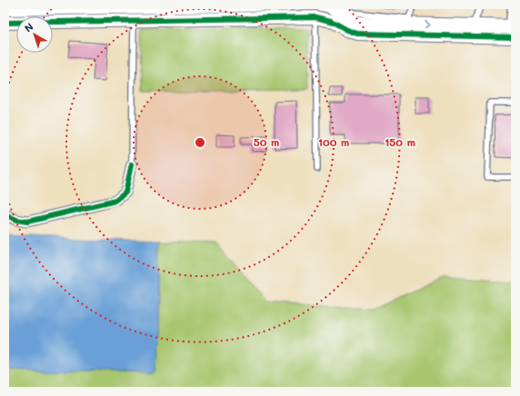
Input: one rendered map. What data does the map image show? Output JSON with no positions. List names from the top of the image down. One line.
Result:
{"north":"top left","rings":["50 m","100 m","150 m"]}
